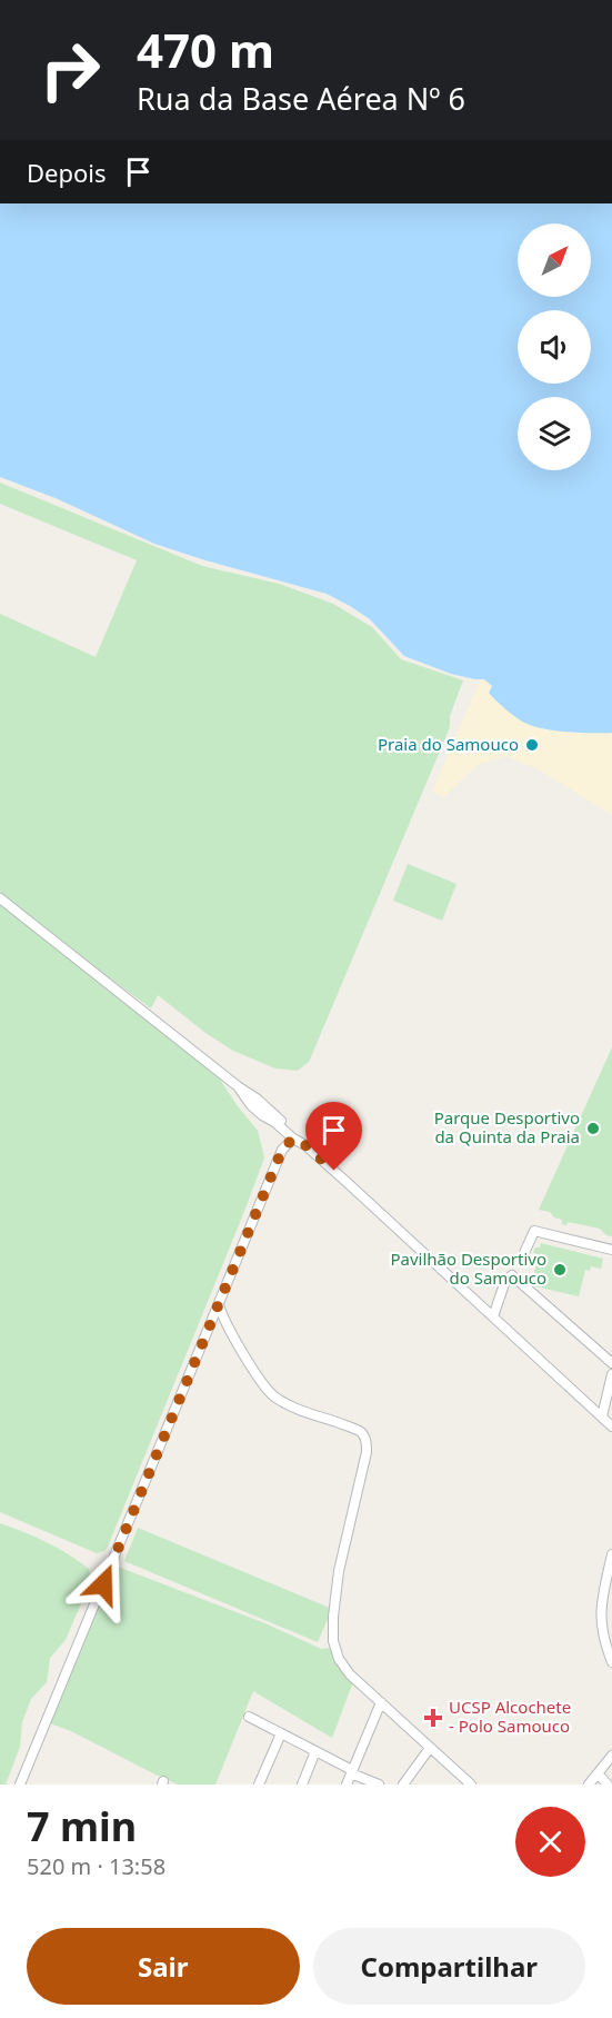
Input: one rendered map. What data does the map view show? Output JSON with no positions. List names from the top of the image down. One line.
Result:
{"places":{"other":["Praia do Samouco","Parque Desportivo da Quinta da Praia","Pavilhão Desportivo do Samouco"],"health":["UCSP Alcochete - Polo Samouco"]},"north":"top right","page":{"turn":["470 m","Rua da Base Aérea Nº 6"],"then":"Depois","heading":["7 min","520 m · 13:58"],"buttons":["Sair","Compartilhar"]}}
